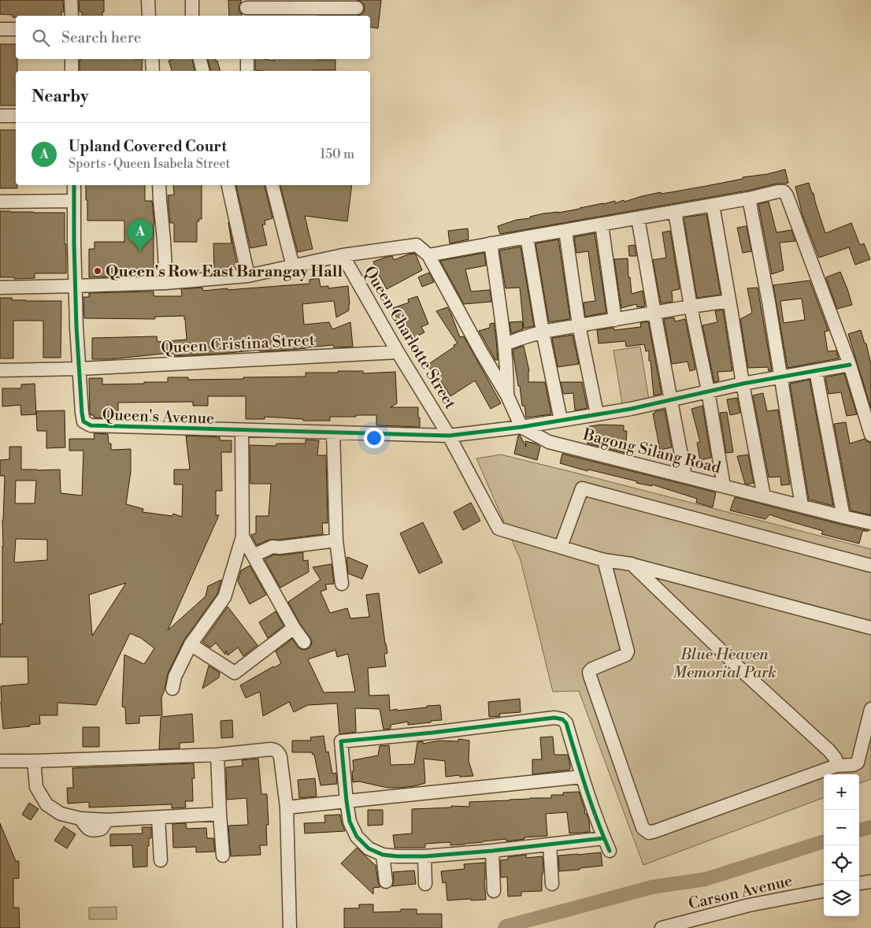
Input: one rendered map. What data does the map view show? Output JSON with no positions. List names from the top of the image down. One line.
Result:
{"streets":{"street":["Queen Charlotte Street","Queen Cristina Street","Queen's Avenue","Bagong Silang Road","Carson Avenue"]},"crossings":[["Queen Charlotte Street","Queen Cristina Street"],["Queen Charlotte Street","Queen's Avenue"],["Queen Cristina Street","Queen's Avenue"],["Queen's Avenue","Bagong Silang Road"]],"parks":["Blue Heaven Memorial Park"],"places":["Queen's Row East Barangay Hall"],"page":{"search":"Search here","heading":"Nearby","list":[{"mark":"A","name":"Upland Covered Court","note":"Sports · Queen Isabela Street","value":"150 m"}],"pins":"A","map_buttons":["+","−"]}}
